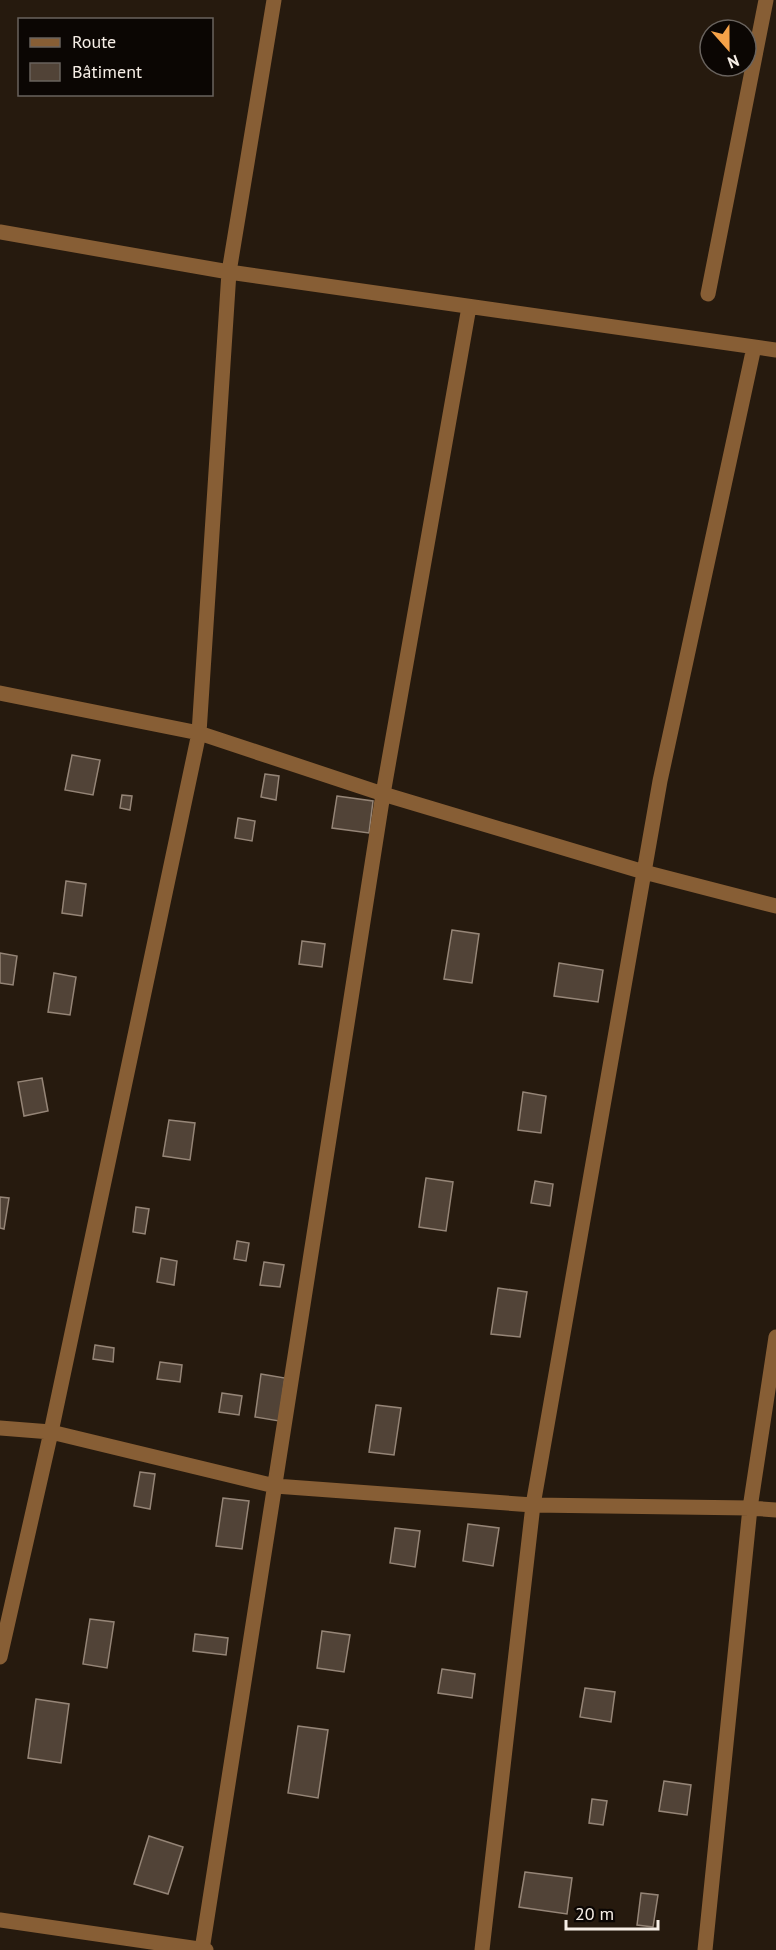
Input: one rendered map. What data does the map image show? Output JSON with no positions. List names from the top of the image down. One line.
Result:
{"legend":["Route","Bâtiment"],"scale_bar":"20 m","north":"bottom"}
